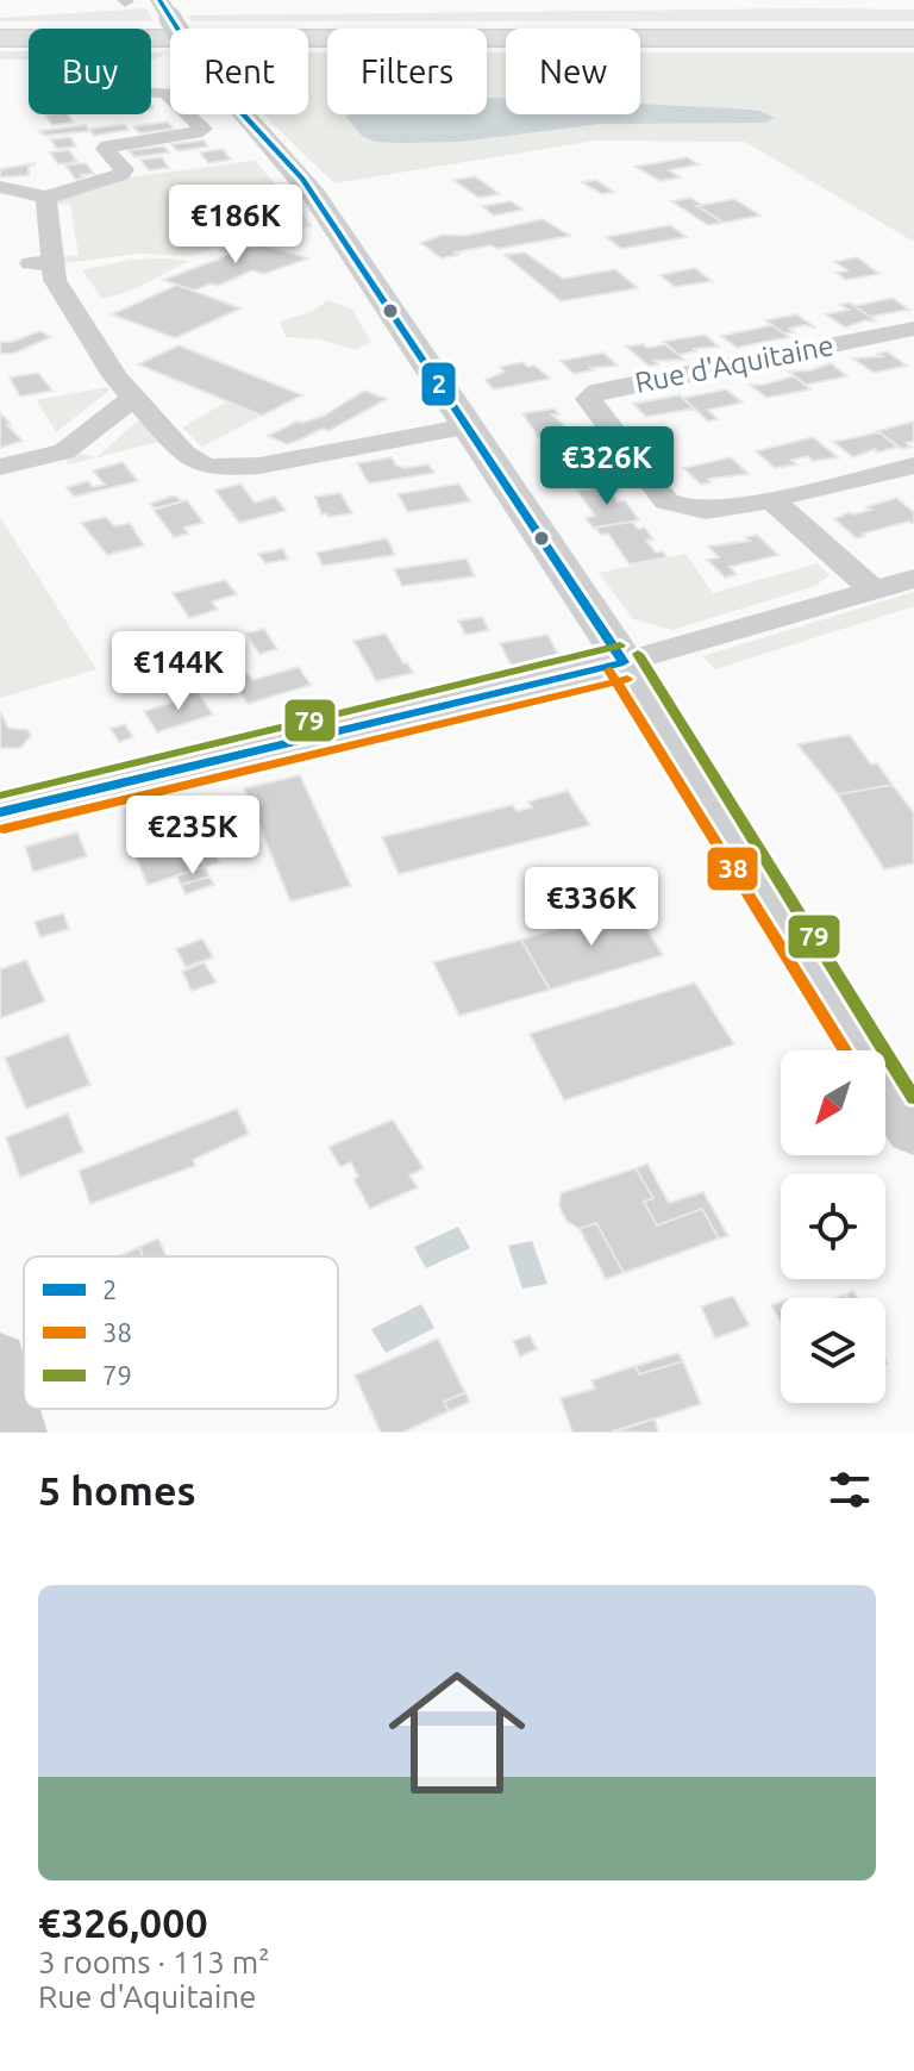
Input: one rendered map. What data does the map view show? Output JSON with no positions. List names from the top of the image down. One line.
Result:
{"streets":{"street":["Rue d'Aquitaine"]},"lines":["transit line 2","transit line 79","transit line 38"],"legend":["2","38","79"],"north":"bottom left","page":{"chip":["Buy","Rent","Filters","New"],"price":["€186K","€326K","€144K","€235K","€336K"],"heading":"5 homes","list":[{"name":"€326,000","note":"3 rooms · 113 m² · Rue d'Aquitaine"}]}}
